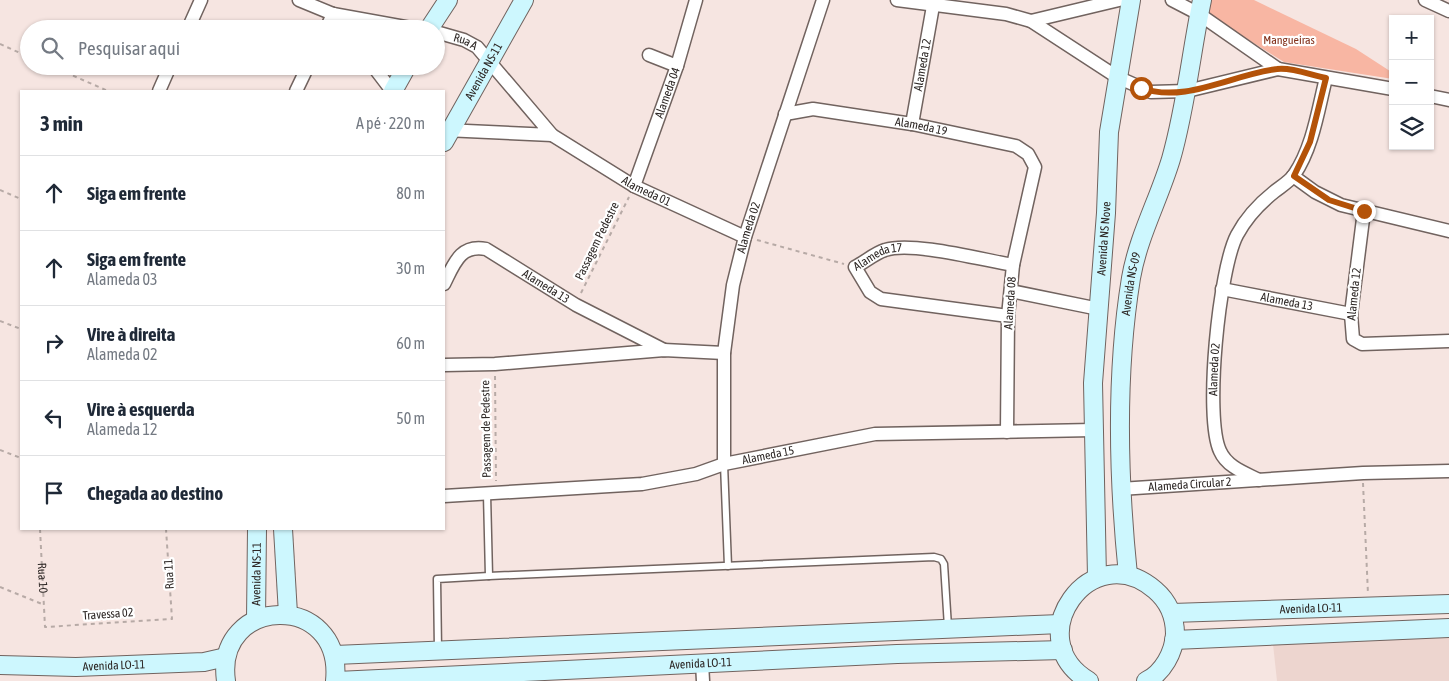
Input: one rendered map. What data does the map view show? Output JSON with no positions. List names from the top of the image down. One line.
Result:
{"streets":{"street":["Rua A","Alameda 12","Avenida NS-11","Alameda 04","Alameda 19","Alameda 01","Alameda 02","Avenida NS Nove","Alameda 17","Avenida NS-09","Alameda 13","Alameda 08","Alameda 15","Alameda Circular 2","Avenida LO-11"],"path":["Passagem Pedestre","Passagem de Pedestre","Rua 11","Rua 10","Travessa 02"]},"crossings":[["Rua A","Avenida NS-11"],["Rua A","Alameda 01"],["Alameda 12","Alameda 19"],["Alameda 12","Alameda 13"],["Alameda 04","Alameda 01"],["Alameda 04","Passagem Pedestre"],["Alameda 19","Alameda 02"],["Alameda 19","Alameda 08"],["Alameda 01","Alameda 02"],["Alameda 01","Passagem Pedestre"],["Alameda 02","Alameda 13"],["Alameda 02","Alameda 15"],["Alameda 02","Alameda Circular 2"],["Avenida NS Nove","Alameda 15"],["Passagem Pedestre","Alameda 13"],["Alameda 17","Alameda 08"],["Avenida NS-09","Alameda Circular 2"],["Alameda 13","Passagem de Pedestre"],["Alameda 08","Alameda 15"],["Passagem de Pedestre","Alameda 15"],["Rua 11","Travessa 02"],["Rua 10","Travessa 02"]],"parks":["Mangueiras"],"page":{"map_buttons":["+","−"],"search":"Pesquisar aqui","heading":["3 min","A pé · 220 m"],"list":[["Siga em frente","80 m"],["Siga em frente","Alameda 03","30 m"],["Vire à direita","Alameda 02","60 m"],["Vire à esquerda","Alameda 12","50 m"],"Chegada ao destino"]}}
